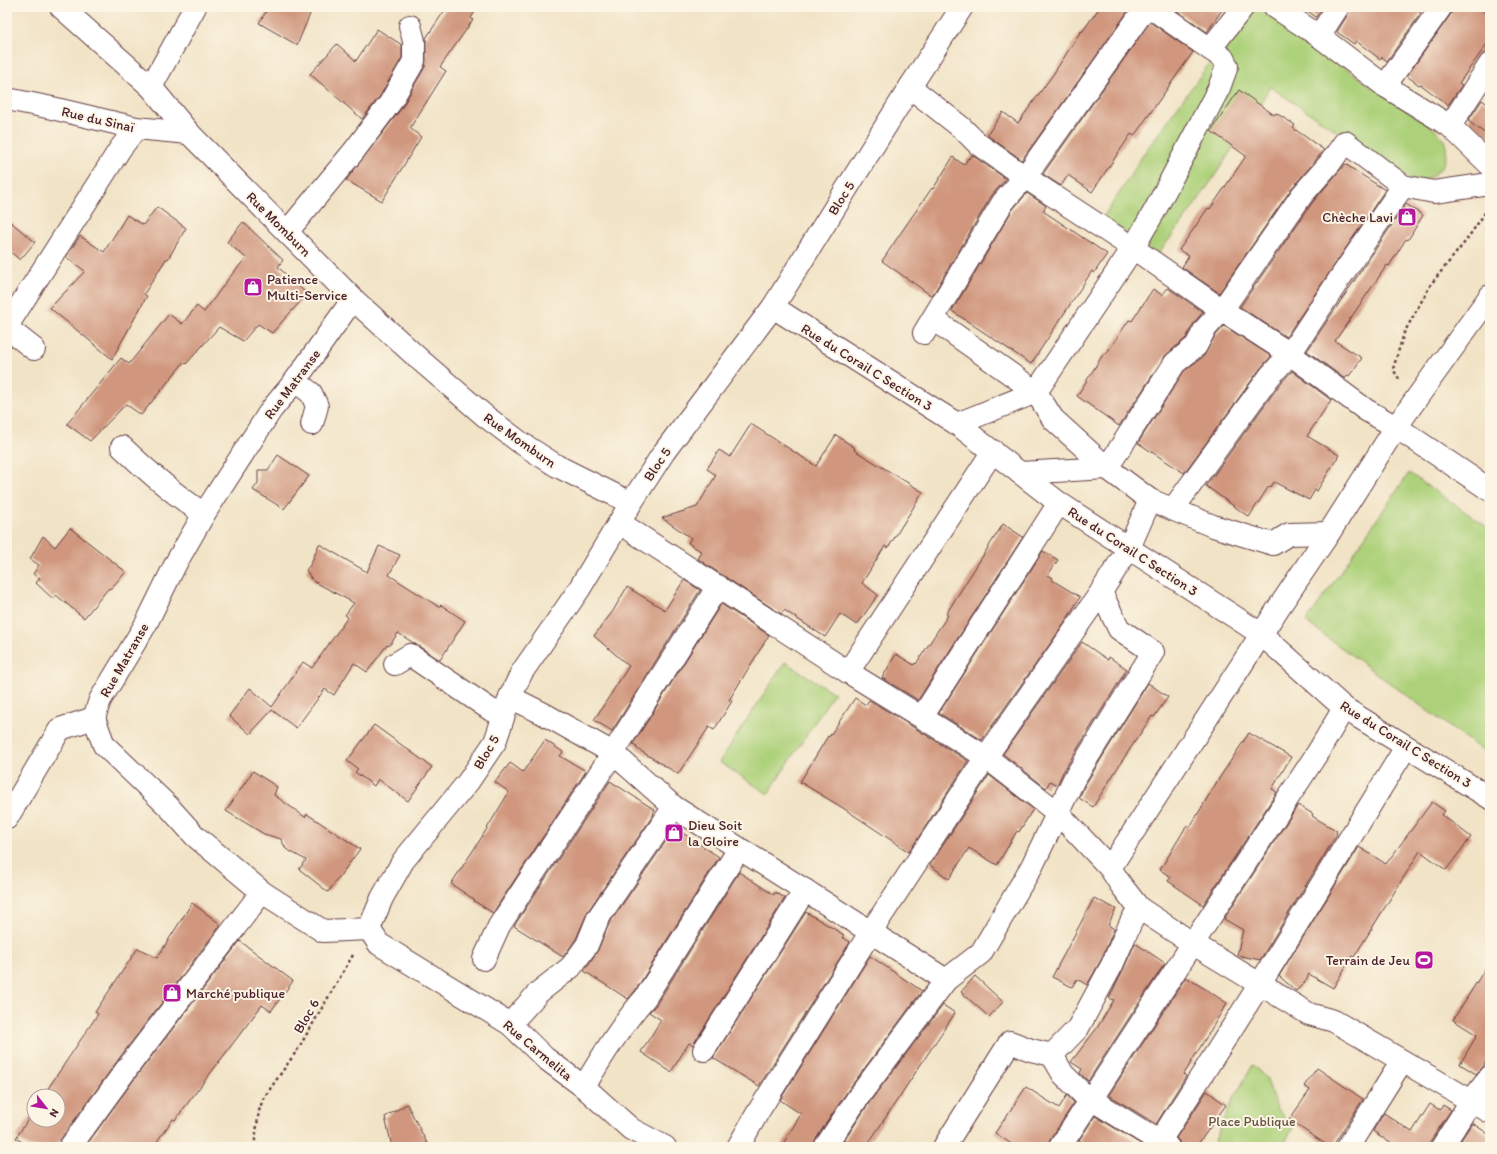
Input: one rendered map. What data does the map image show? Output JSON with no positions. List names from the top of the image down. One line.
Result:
{"streets":{"street":["Rue du Sinaï","Bloc 5","Rue Momburn","Rue du Corail C Section 3","Rue Matranse","Rue Carmelita"],"path":["Bloc 6"]},"crossings":[["Rue du Sinaï","Rue Momburn"],["Bloc 5","Rue Momburn"],["Bloc 5","Rue du Corail C Section 3"],["Bloc 5","Bloc 6"],["Bloc 5","Rue Carmelita"],["Rue Momburn","Rue Matranse"],["Bloc 6","Rue Carmelita"]],"parks":["Place Publique"],"places":{"shop":["Chèche Lavi","Patience Multi-Service","Dieu Soit la Gloire","Marché publique"],"sports":["Terrain de Jeu"]},"north":"bottom right"}
